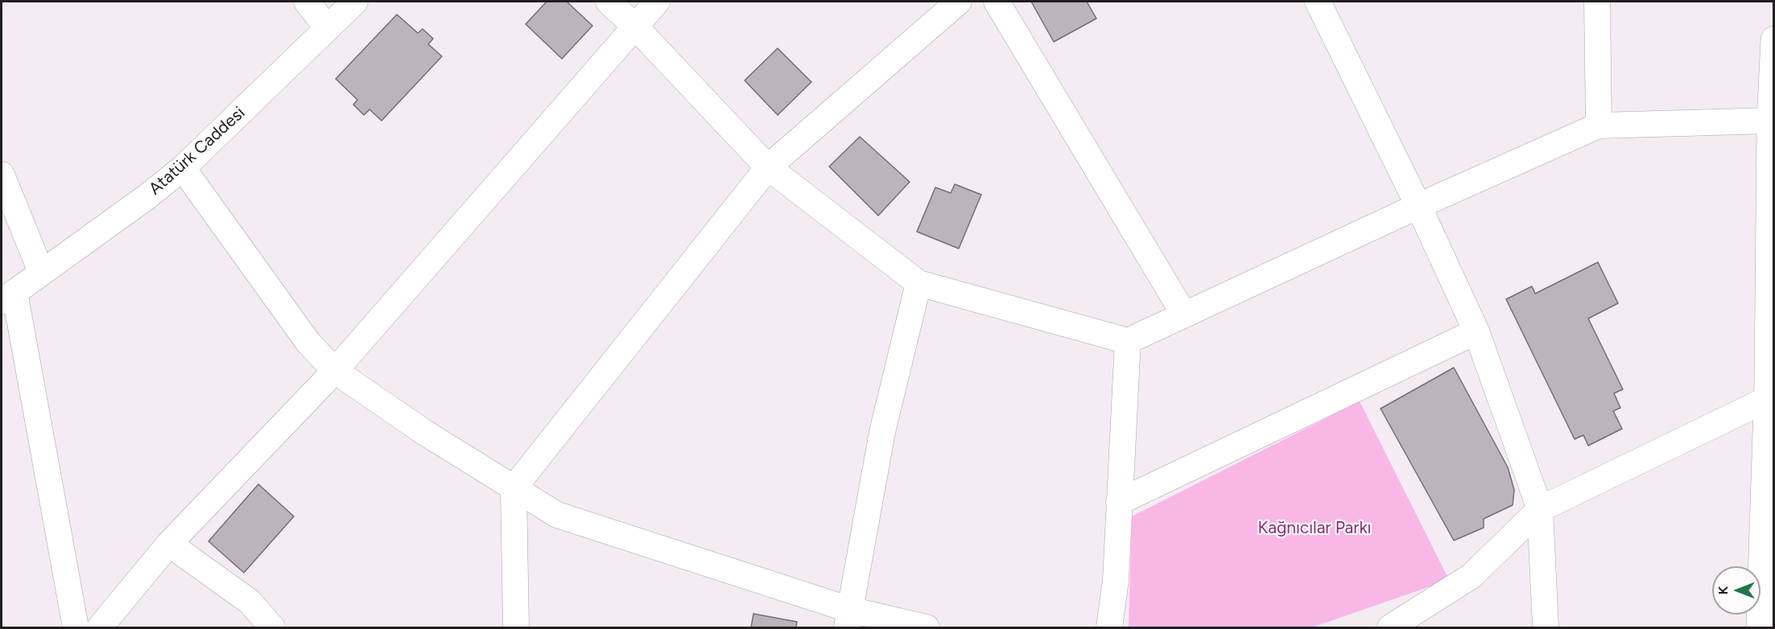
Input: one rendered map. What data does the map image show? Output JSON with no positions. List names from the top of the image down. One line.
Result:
{"streets":{"street":["Atatürk Caddesi"]},"parks":["Kağnıcılar Parkı"],"north":"left"}
